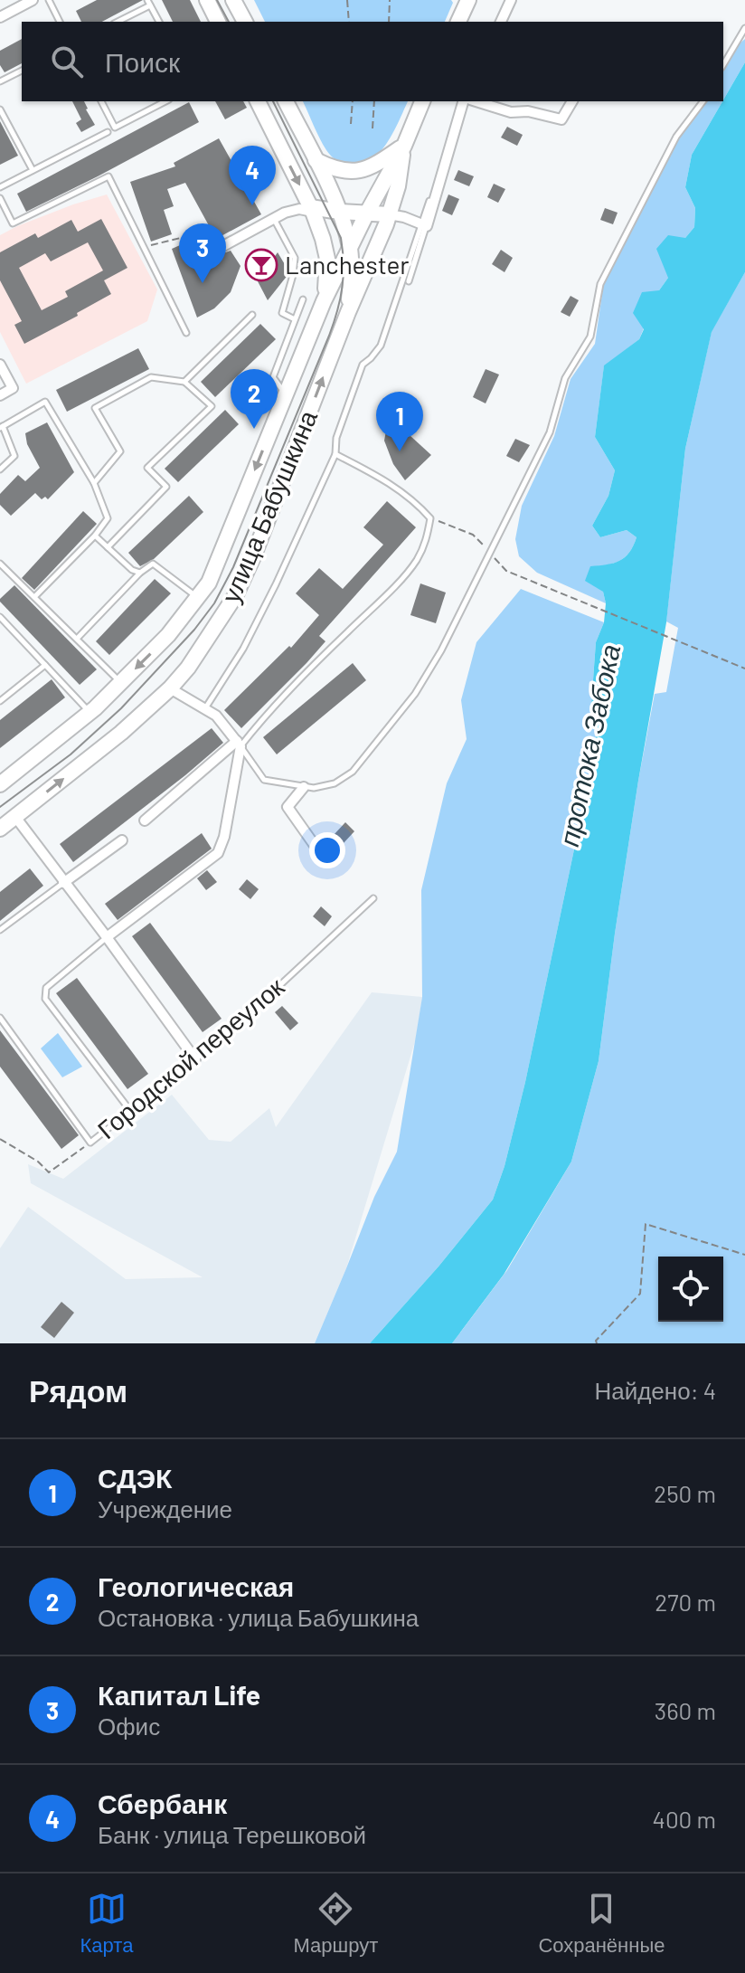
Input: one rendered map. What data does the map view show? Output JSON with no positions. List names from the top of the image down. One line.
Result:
{"streets":{"main road":["улица Бабушкина"],"lane":["Городской переулок"]},"water":["протока Забока"],"places":{"bar":["Lanchester"]},"page":{"search":"Поиск","pins":["4","3","2","1"],"heading":["Рядом","Найдено: 4"],"list":[{"mark":"1","name":"СДЭК","note":"Учреждение","value":"250 m"},{"mark":"2","name":"Геологическая","note":"Остановка · улица Бабушкина","value":"270 m"},{"mark":"3","name":"Капитал Life","note":"Офис","value":"360 m"},{"mark":"4","name":"Сбербанк","note":"Банк · улица Терешковой","value":"400 m"}],"nav":["Карта","Маршрут","Сохранённые"]}}
